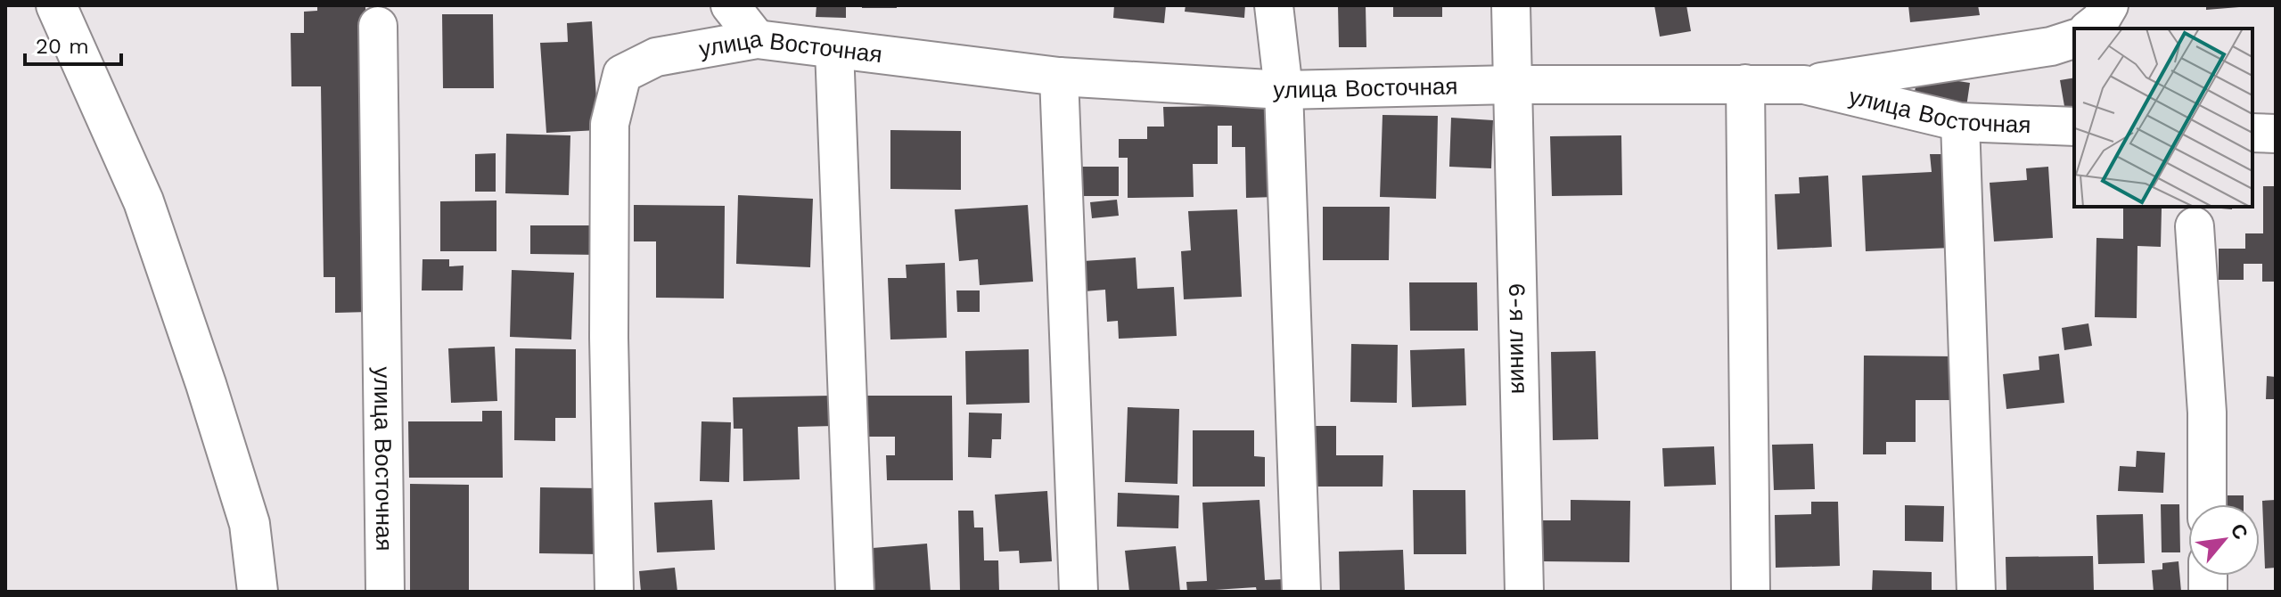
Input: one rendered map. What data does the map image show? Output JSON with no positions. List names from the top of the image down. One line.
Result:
{"streets":{"street":["улица Восточная","6-я линия"]},"crossings":[["улица Восточная","6-я линия"]],"scale_bar":"20 m","north":"top right"}
